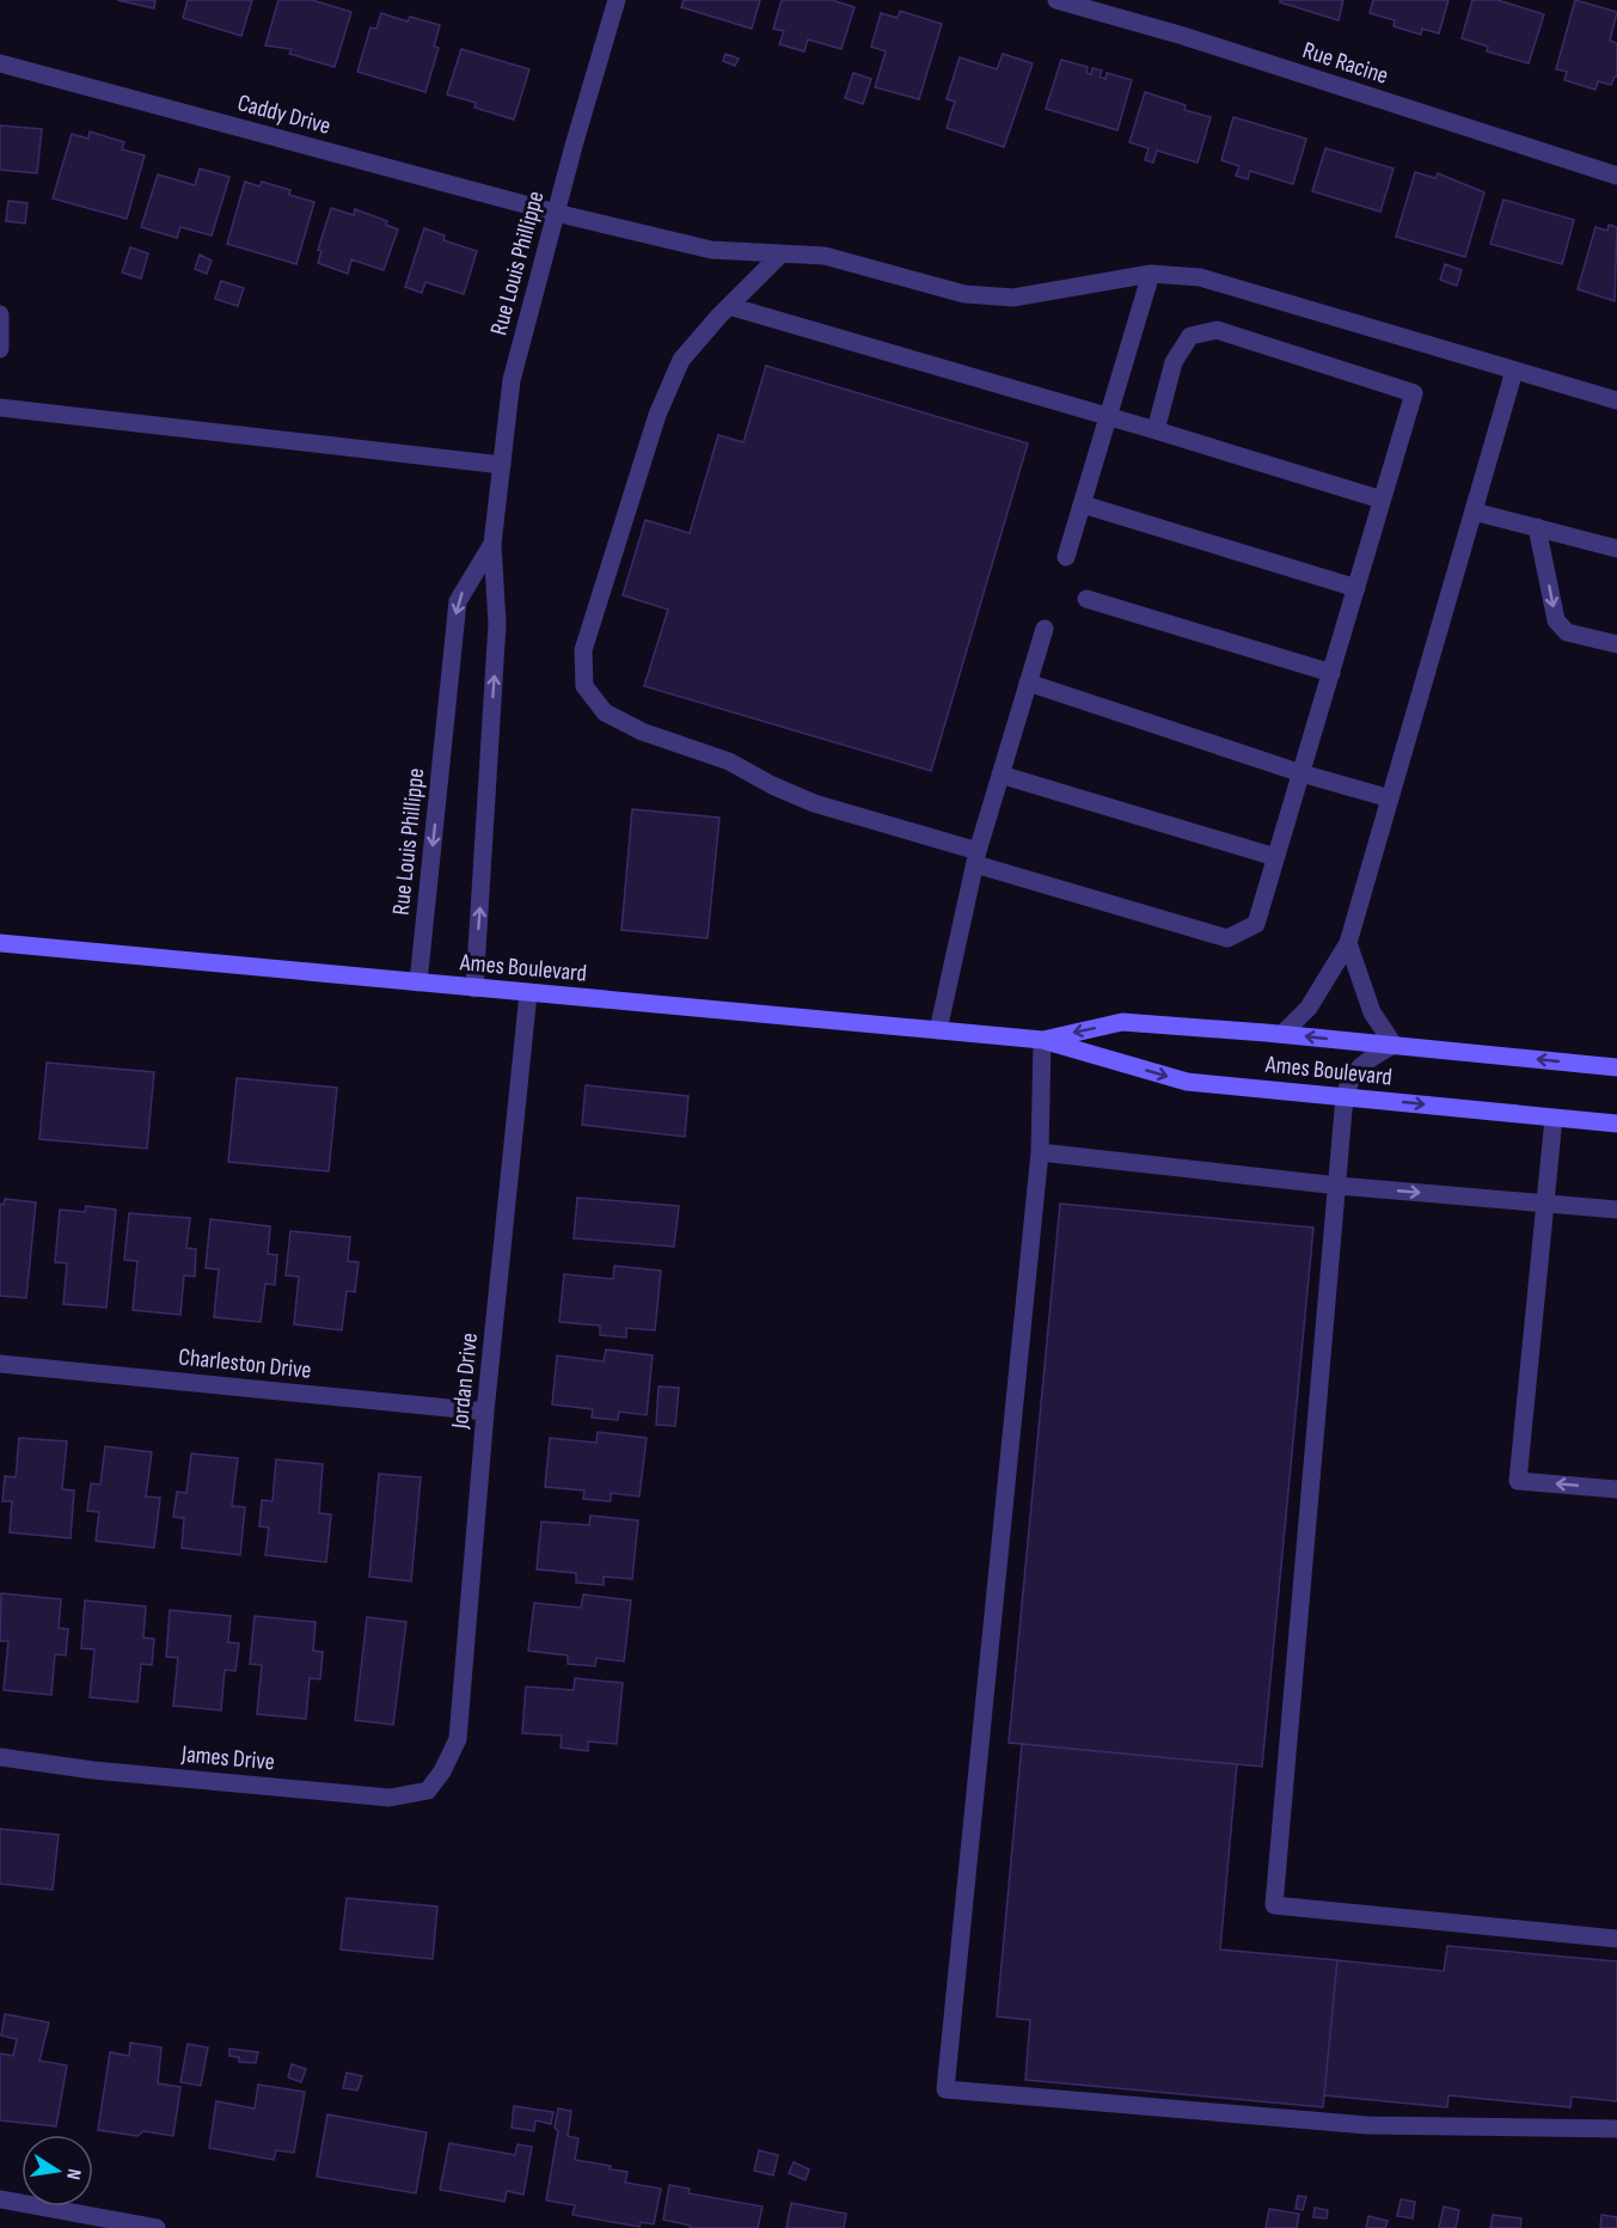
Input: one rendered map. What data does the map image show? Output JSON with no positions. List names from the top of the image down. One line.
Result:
{"streets":{"street":["Rue Racine","Caddy Drive","Rue Louis Phillippe","Ames Boulevard","Charleston Drive","Jordan Drive","James Drive"]},"crossings":[["Caddy Drive","Rue Louis Phillippe"],["Rue Louis Phillippe","Ames Boulevard"],["Ames Boulevard","Jordan Drive"],["Charleston Drive","Jordan Drive"],["Jordan Drive","James Drive"]],"north":"right"}
